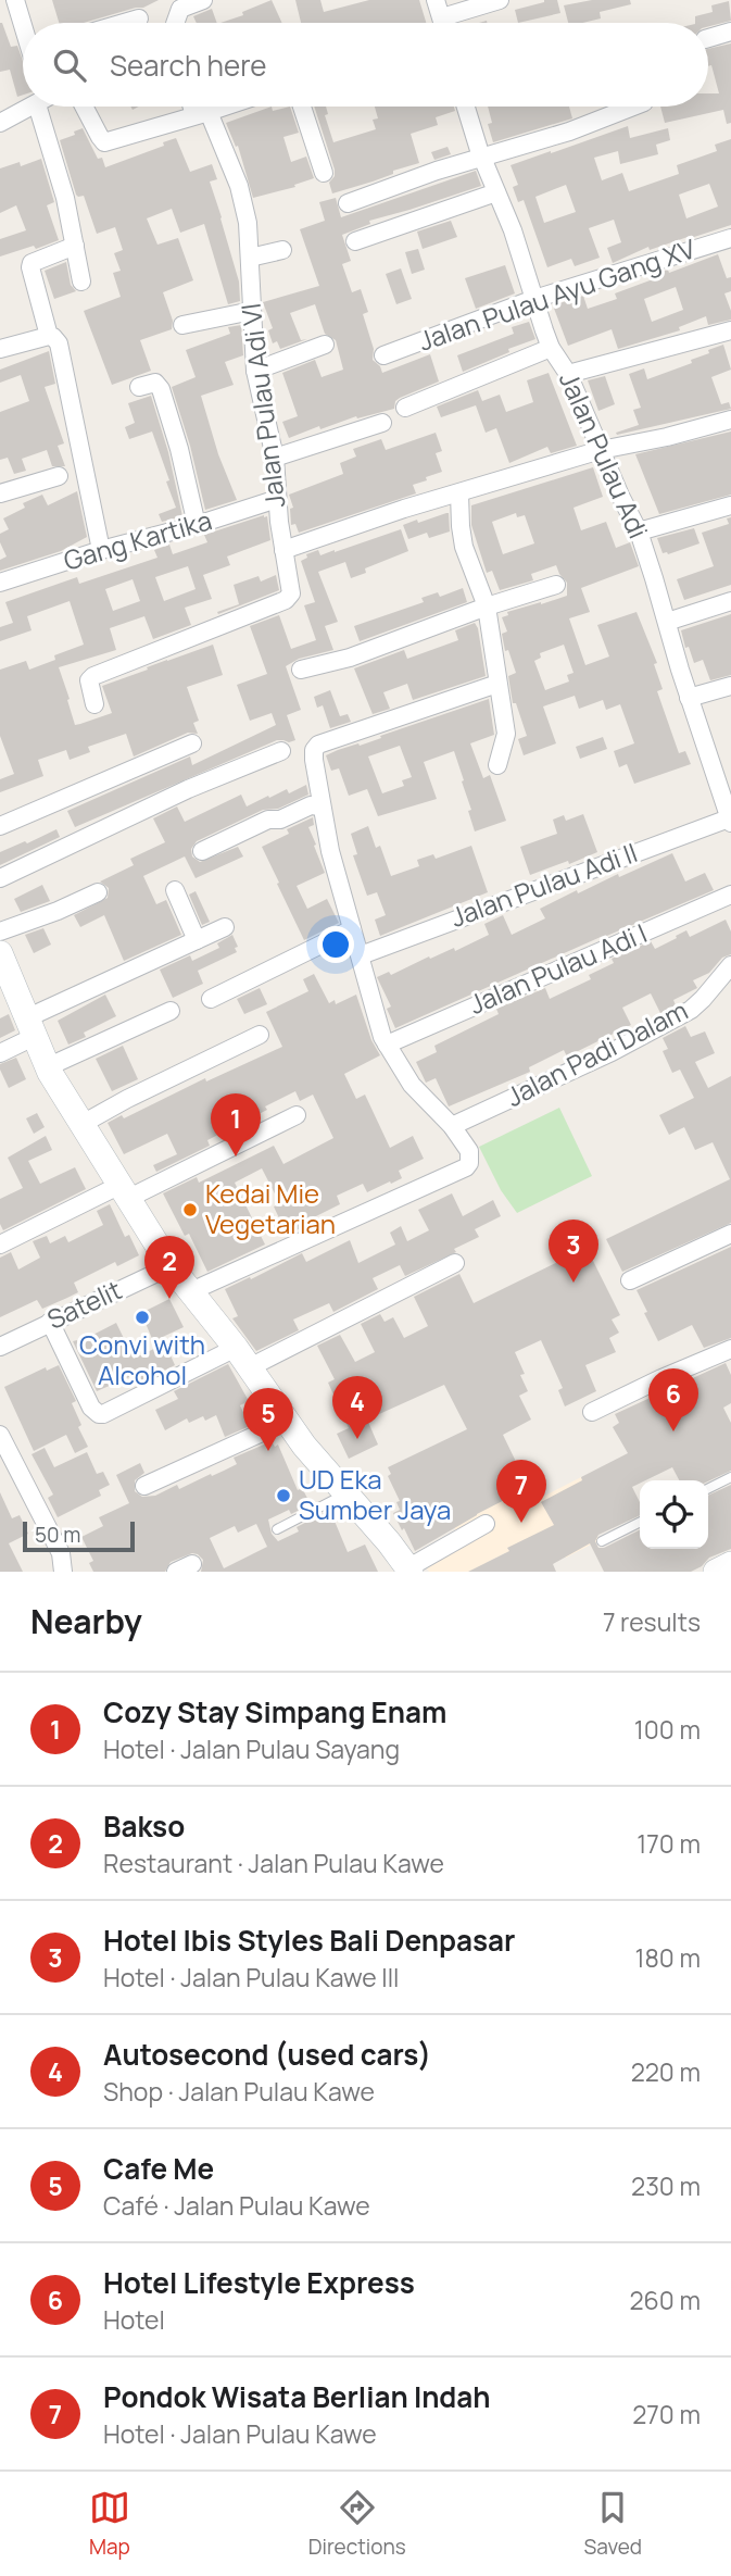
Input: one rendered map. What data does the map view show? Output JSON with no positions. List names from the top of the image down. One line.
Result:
{"streets":{"street":["Jalan Pulau Ayu Gang XV","Jalan Pulau Adi VI","Jalan Pulau Adi","Gang Kartika","Jalan Pulau Adi II","Jalan Pulau Adi I","Jalan Padi Dalam","Satelit"]},"crossings":[["Jalan Pulau Ayu Gang XV","Jalan Pulau Adi"],["Jalan Pulau Adi VI","Jalan Pulau Adi"],["Jalan Pulau Adi VI","Gang Kartika"],["Jalan Pulau Adi","Jalan Pulau Adi II"]],"places":["Kedai Mie Vegetarian","Convi with Alcohol","UD Eka Sumber Jaya"],"scale_bar":"50 m","page":{"search":"Search here","pins":["1","3","2","6","4","5","7"],"scale":"50 m","heading":["Nearby","7 results"],"list":[{"mark":"1","name":"Cozy Stay Simpang Enam","note":"Hotel · Jalan Pulau Sayang","value":"100 m"},{"mark":"2","name":"Bakso","note":"Restaurant · Jalan Pulau Kawe","value":"170 m"},{"mark":"3","name":"Hotel Ibis Styles Bali Denpasar","note":"Hotel · Jalan Pulau Kawe III","value":"180 m"},{"mark":"4","name":"Autosecond (used cars)","note":"Shop · Jalan Pulau Kawe","value":"220 m"},{"mark":"5","name":"Cafe Me","note":"Café · Jalan Pulau Kawe","value":"230 m"},{"mark":"6","name":"Hotel Lifestyle Express","note":"Hotel","value":"260 m"},{"mark":"7","name":"Pondok Wisata Berlian Indah","note":"Hotel · Jalan Pulau Kawe","value":"270 m"}],"nav":["Map","Directions","Saved"]}}
